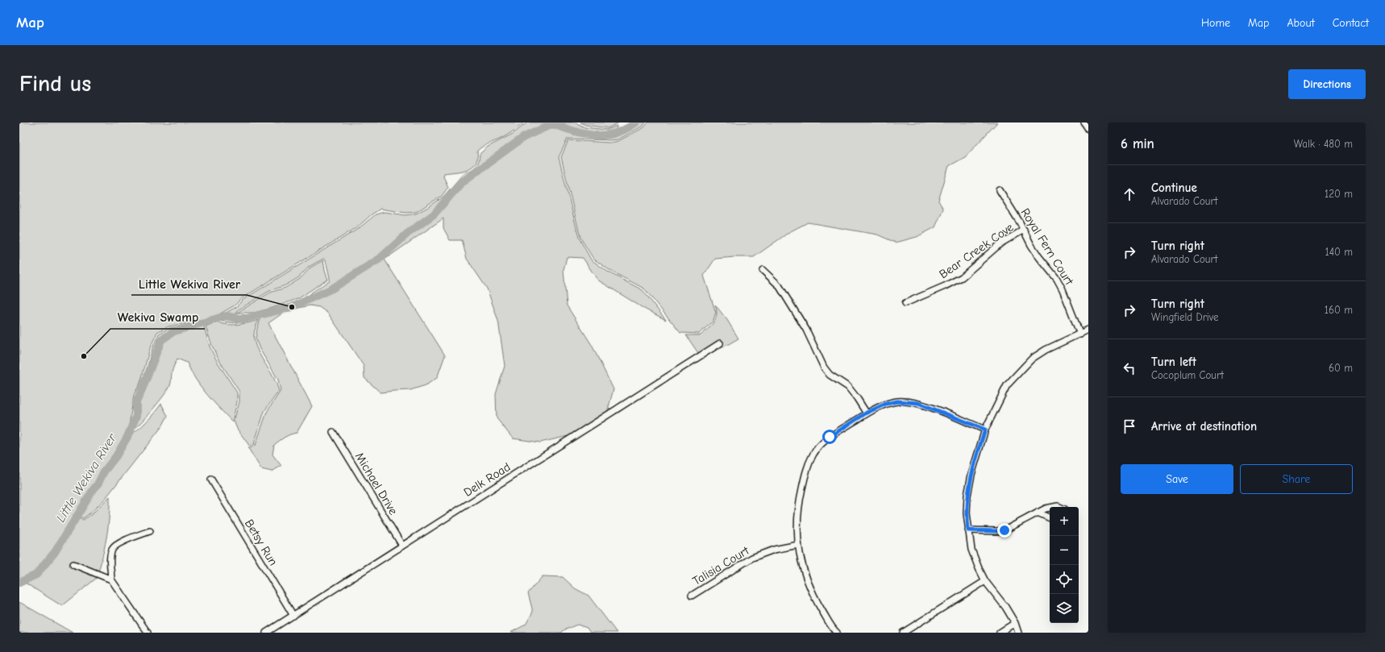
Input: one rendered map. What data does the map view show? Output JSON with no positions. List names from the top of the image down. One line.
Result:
{"streets":{"street":["Royal Fern Court","Bear Creek Cove","Delk Road","Michael Drive","Betsy Run","Talisia Court"]},"crossings":[["Royal Fern Court","Bear Creek Cove"],["Delk Road","Michael Drive"],["Delk Road","Betsy Run"]],"water":["Little Wekiva River"],"places":["Little Wekiva River","Wekiva Swamp"],"page":{"header":"Map","nav":["Home","Map","About","Contact"],"buttons":["Directions",["Save","Share"]],"title":"Find us","heading":["6 min","Walk · 480 m"],"list":[["Continue","Alvarado Court","120 m"],["Turn right","Alvarado Court","140 m"],["Turn right","Wingfield Drive","160 m"],["Turn left","Cocoplum Court","60 m"],"Arrive at destination"],"map_buttons":["+","−"]}}
